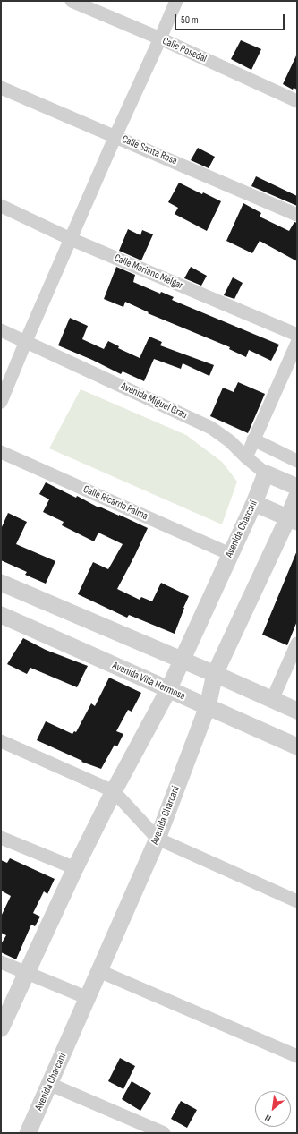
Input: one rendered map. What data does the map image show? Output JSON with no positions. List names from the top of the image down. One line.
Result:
{"streets":{"street":["Calle Rosedal","Calle Santa Rosa","Calle Mariano Melgar","Avenida Miguel Grau","Calle Ricardo Palma","Avenida Charcani","Avenida Villa Hermosa"]},"crossings":[["Avenida Miguel Grau","Avenida Charcani"],["Calle Ricardo Palma","Avenida Charcani"],["Avenida Charcani","Avenida Villa Hermosa"]],"scale_bar":"50 m","north":"bottom left"}
